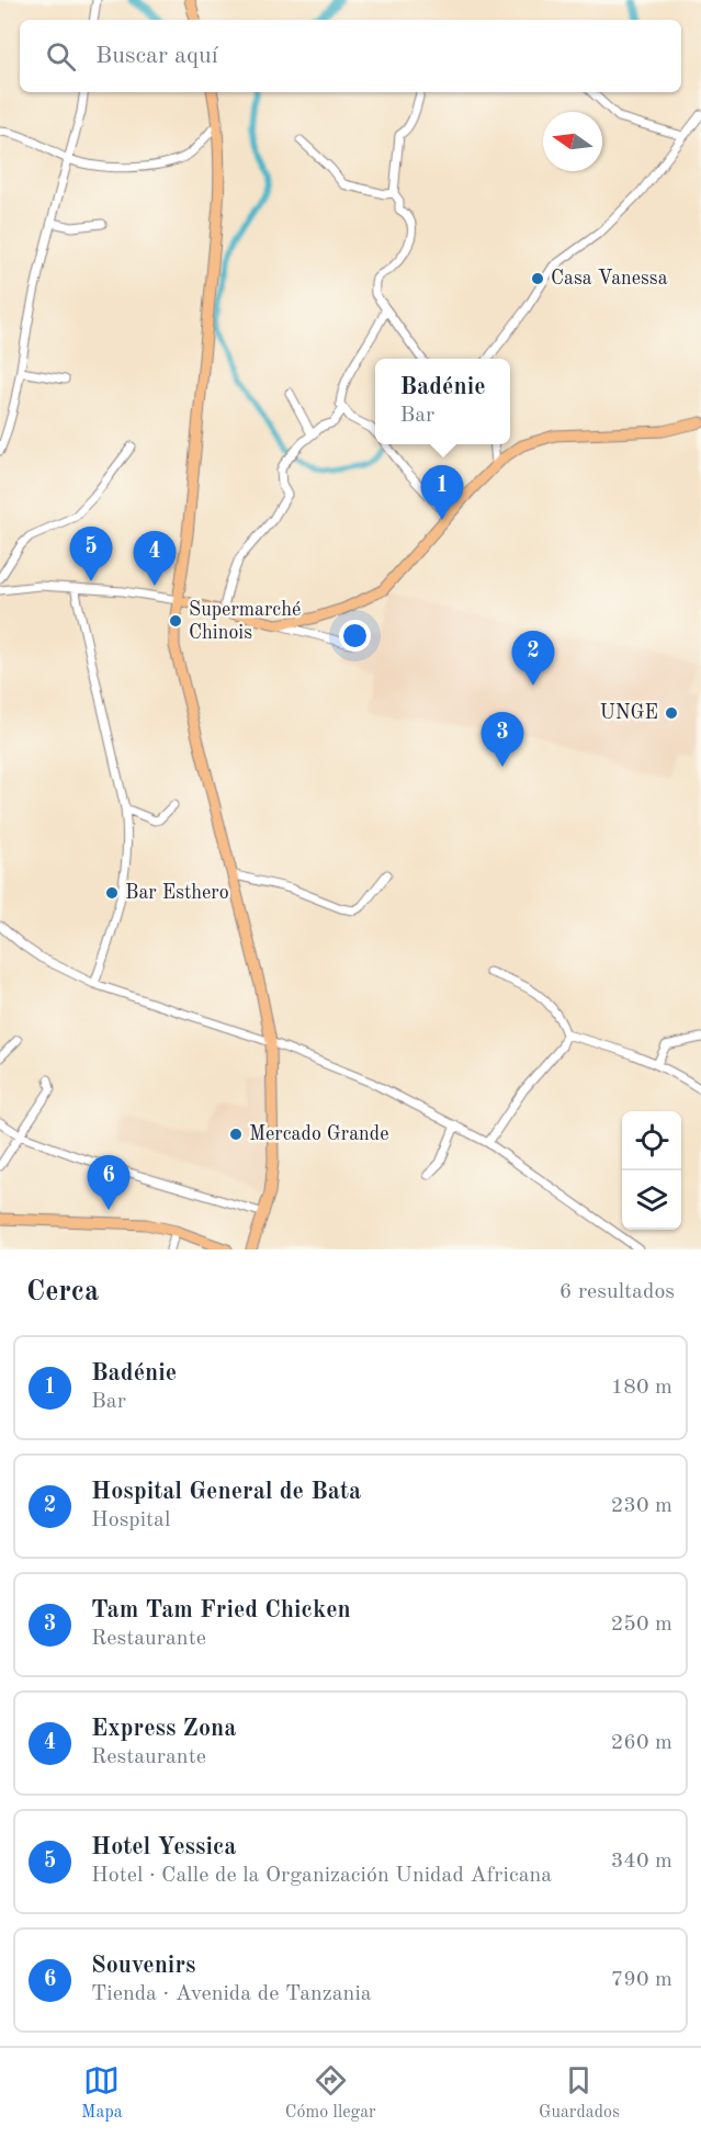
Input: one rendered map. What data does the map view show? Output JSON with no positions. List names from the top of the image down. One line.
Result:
{"places":["Casa Vanessa","Supermarché Chinois","UNGE","Bar Esthero","Mercado Grande"],"north":"left","page":{"search":"Buscar aquí","popup":["Badénie","Bar"],"pins":["1","5","4","2","3","6"],"heading":["Cerca","6 resultados"],"list":[{"mark":"1","name":"Badénie","note":"Bar","value":"180 m"},{"mark":"2","name":"Hospital General de Bata","note":"Hospital","value":"230 m"},{"mark":"3","name":"Tam Tam Fried Chicken","note":"Restaurante","value":"250 m"},{"mark":"4","name":"Express Zona","note":"Restaurante","value":"260 m"},{"mark":"5","name":"Hotel Yessica","note":"Hotel · Calle de la Organización Unidad Africana","value":"340 m"},{"mark":"6","name":"Souvenirs","note":"Tienda · Avenida de Tanzania","value":"790 m"}],"nav":["Mapa","Cómo llegar","Guardados"]}}
